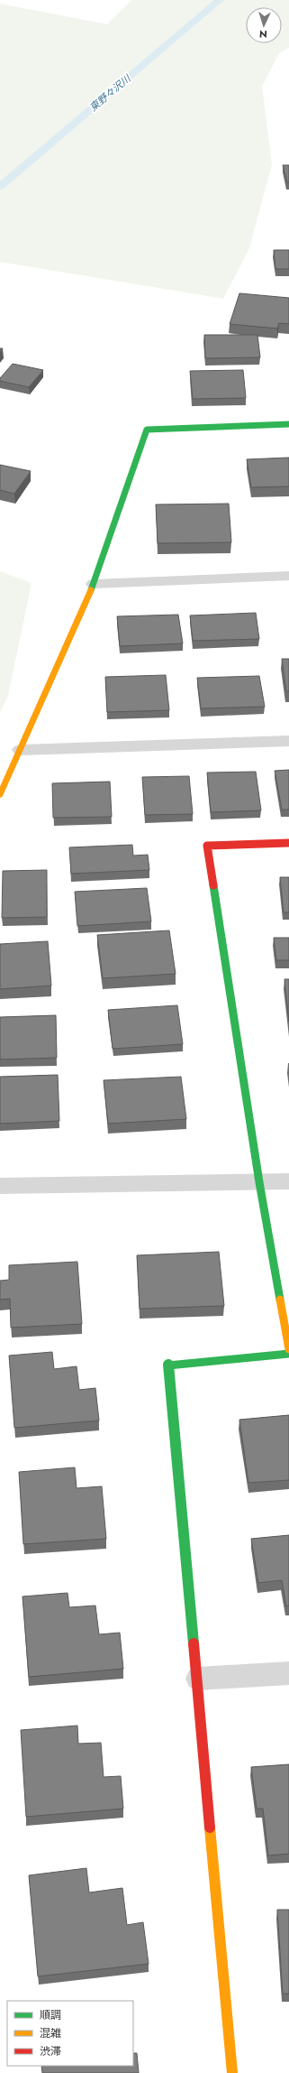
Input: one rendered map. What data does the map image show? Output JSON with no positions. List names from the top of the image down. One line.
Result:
{"water":["東野々沢川"],"legend":["順調","混雑","渋滞"],"north":"bottom"}
